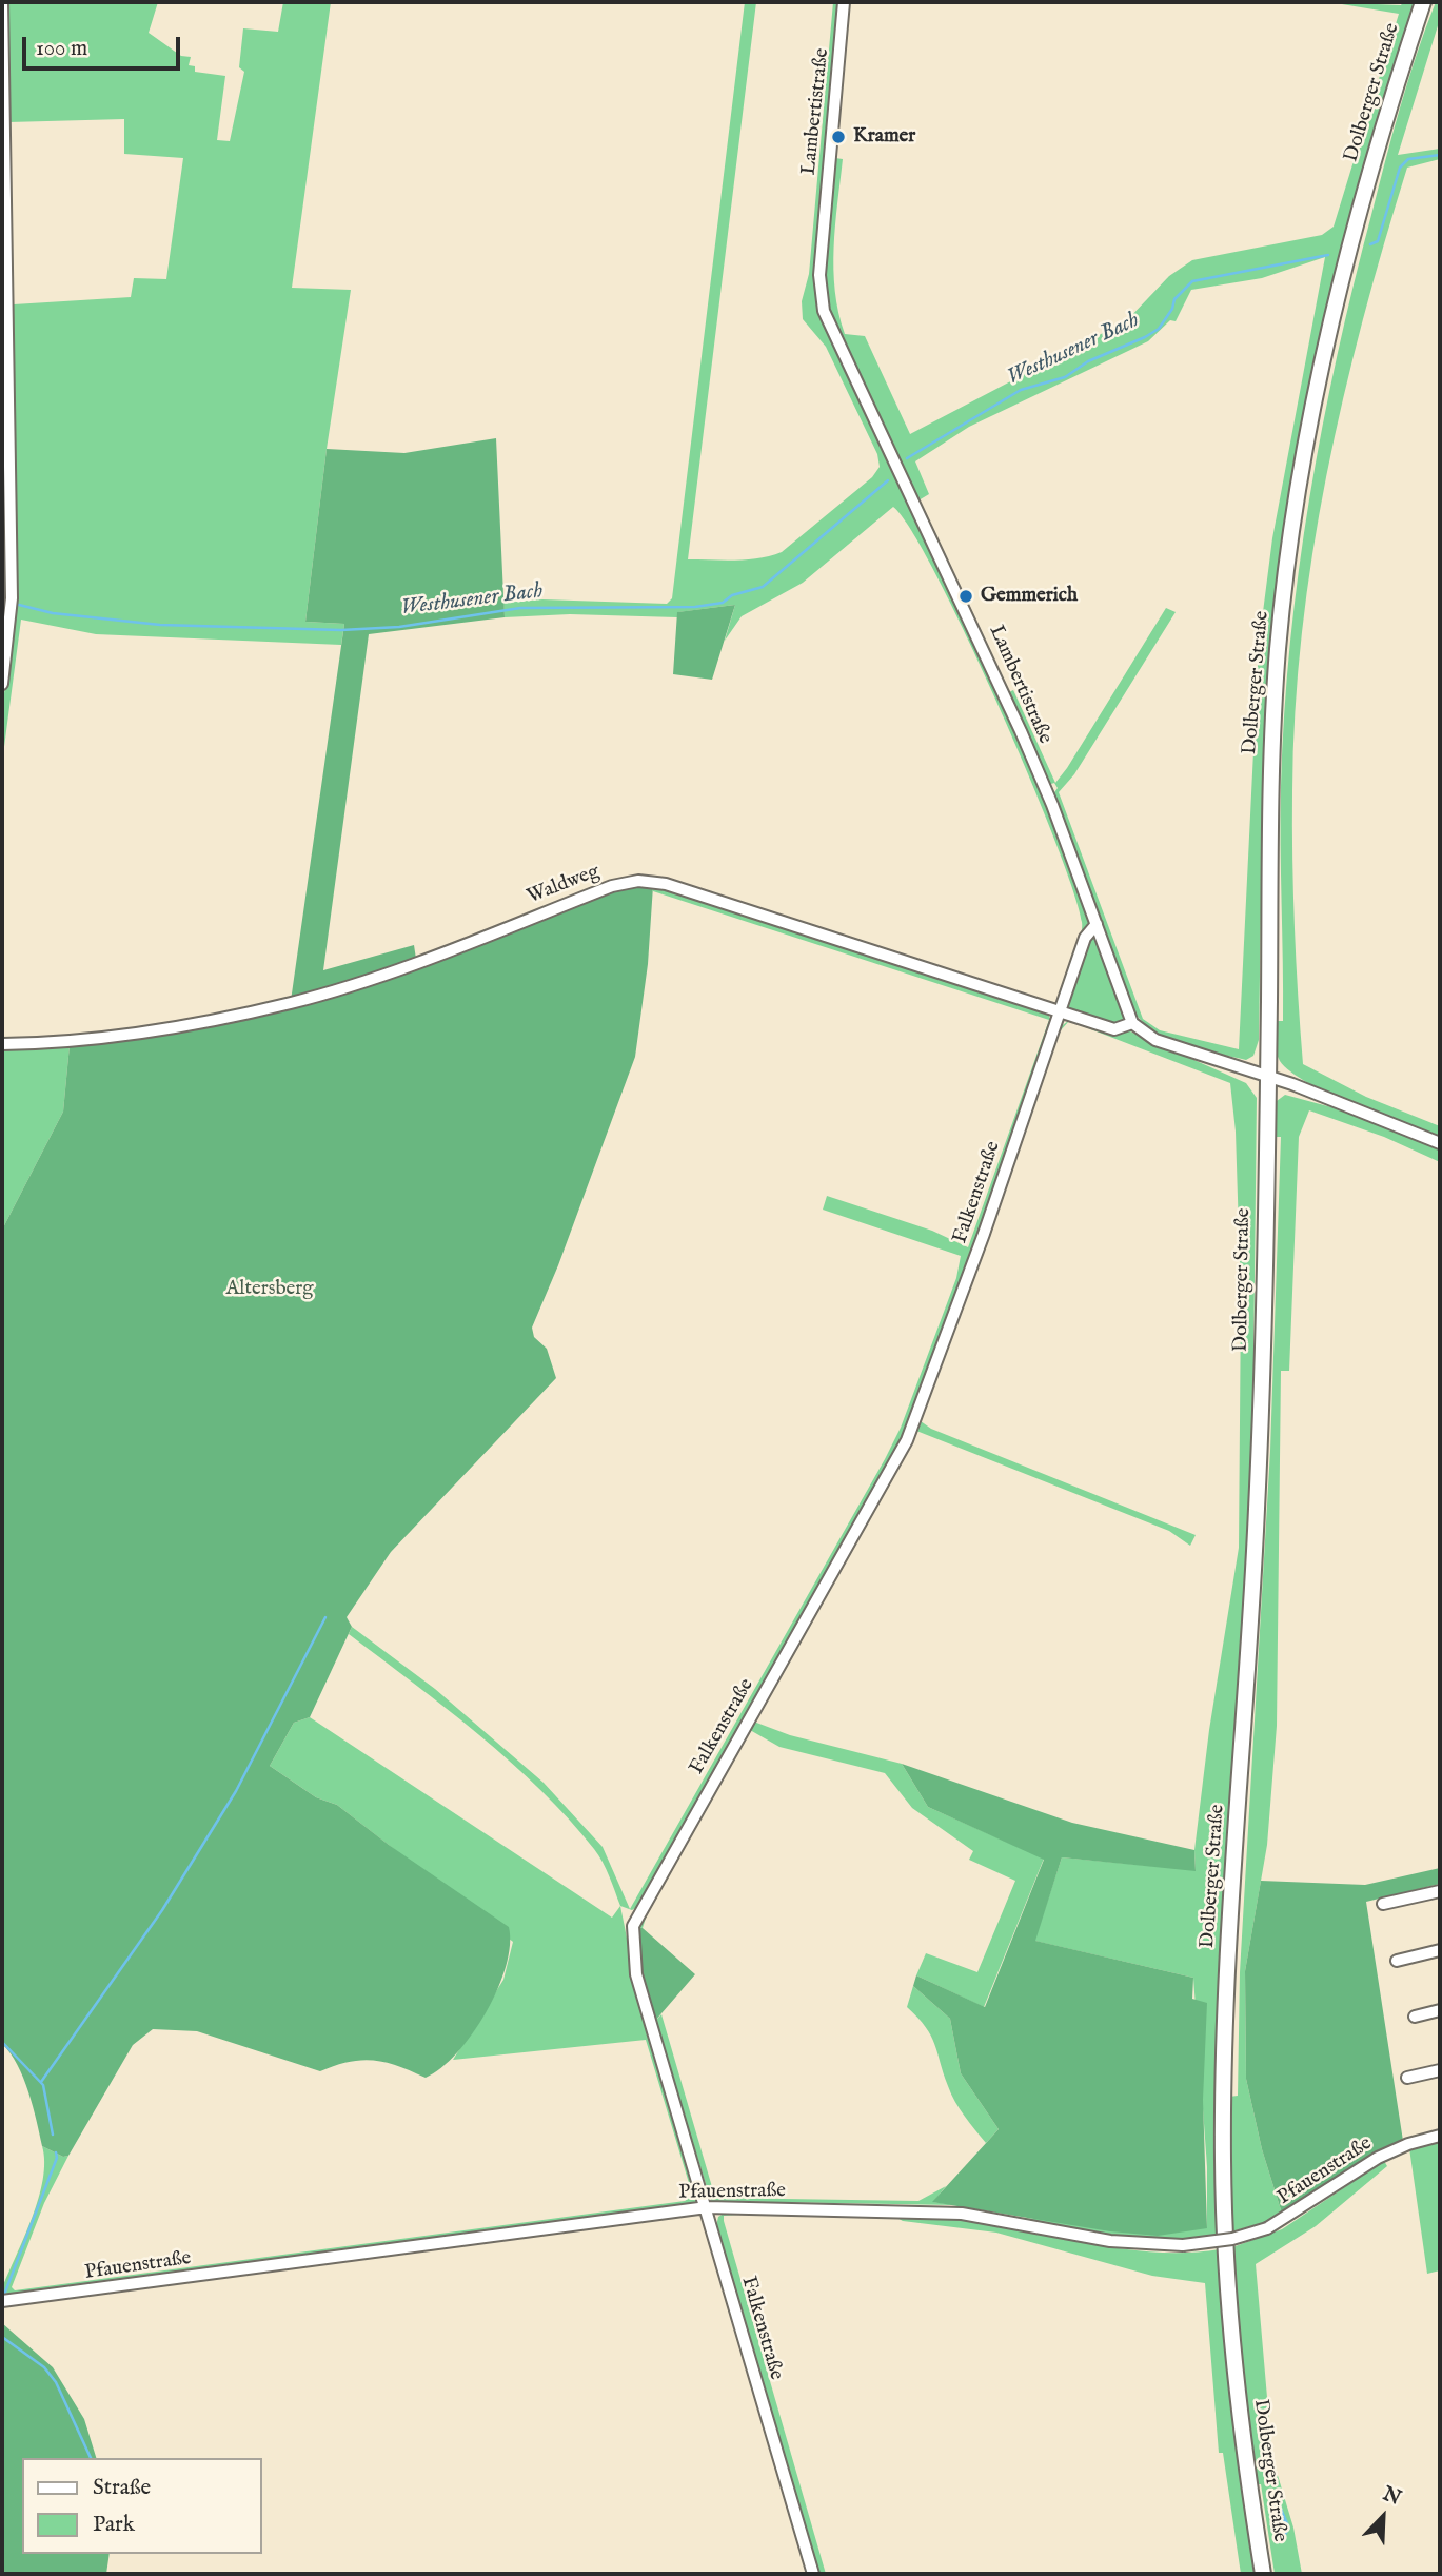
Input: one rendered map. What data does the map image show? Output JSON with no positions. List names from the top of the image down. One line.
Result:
{"streets":{"main road":["Dolberger Straße"],"street":["Lambertistraße","Waldweg","Falkenstraße","Pfauenstraße"]},"crossings":[["Lambertistraße","Waldweg"],["Lambertistraße","Falkenstraße"],["Waldweg","Falkenstraße"],["Falkenstraße","Pfauenstraße"]],"water":["Westhusener Bach"],"parks":["Altersberg"],"places":["Kramer","Gemmerich"],"legend":["Straße","Park"],"scale_bar":"100 m","north":"top right"}
